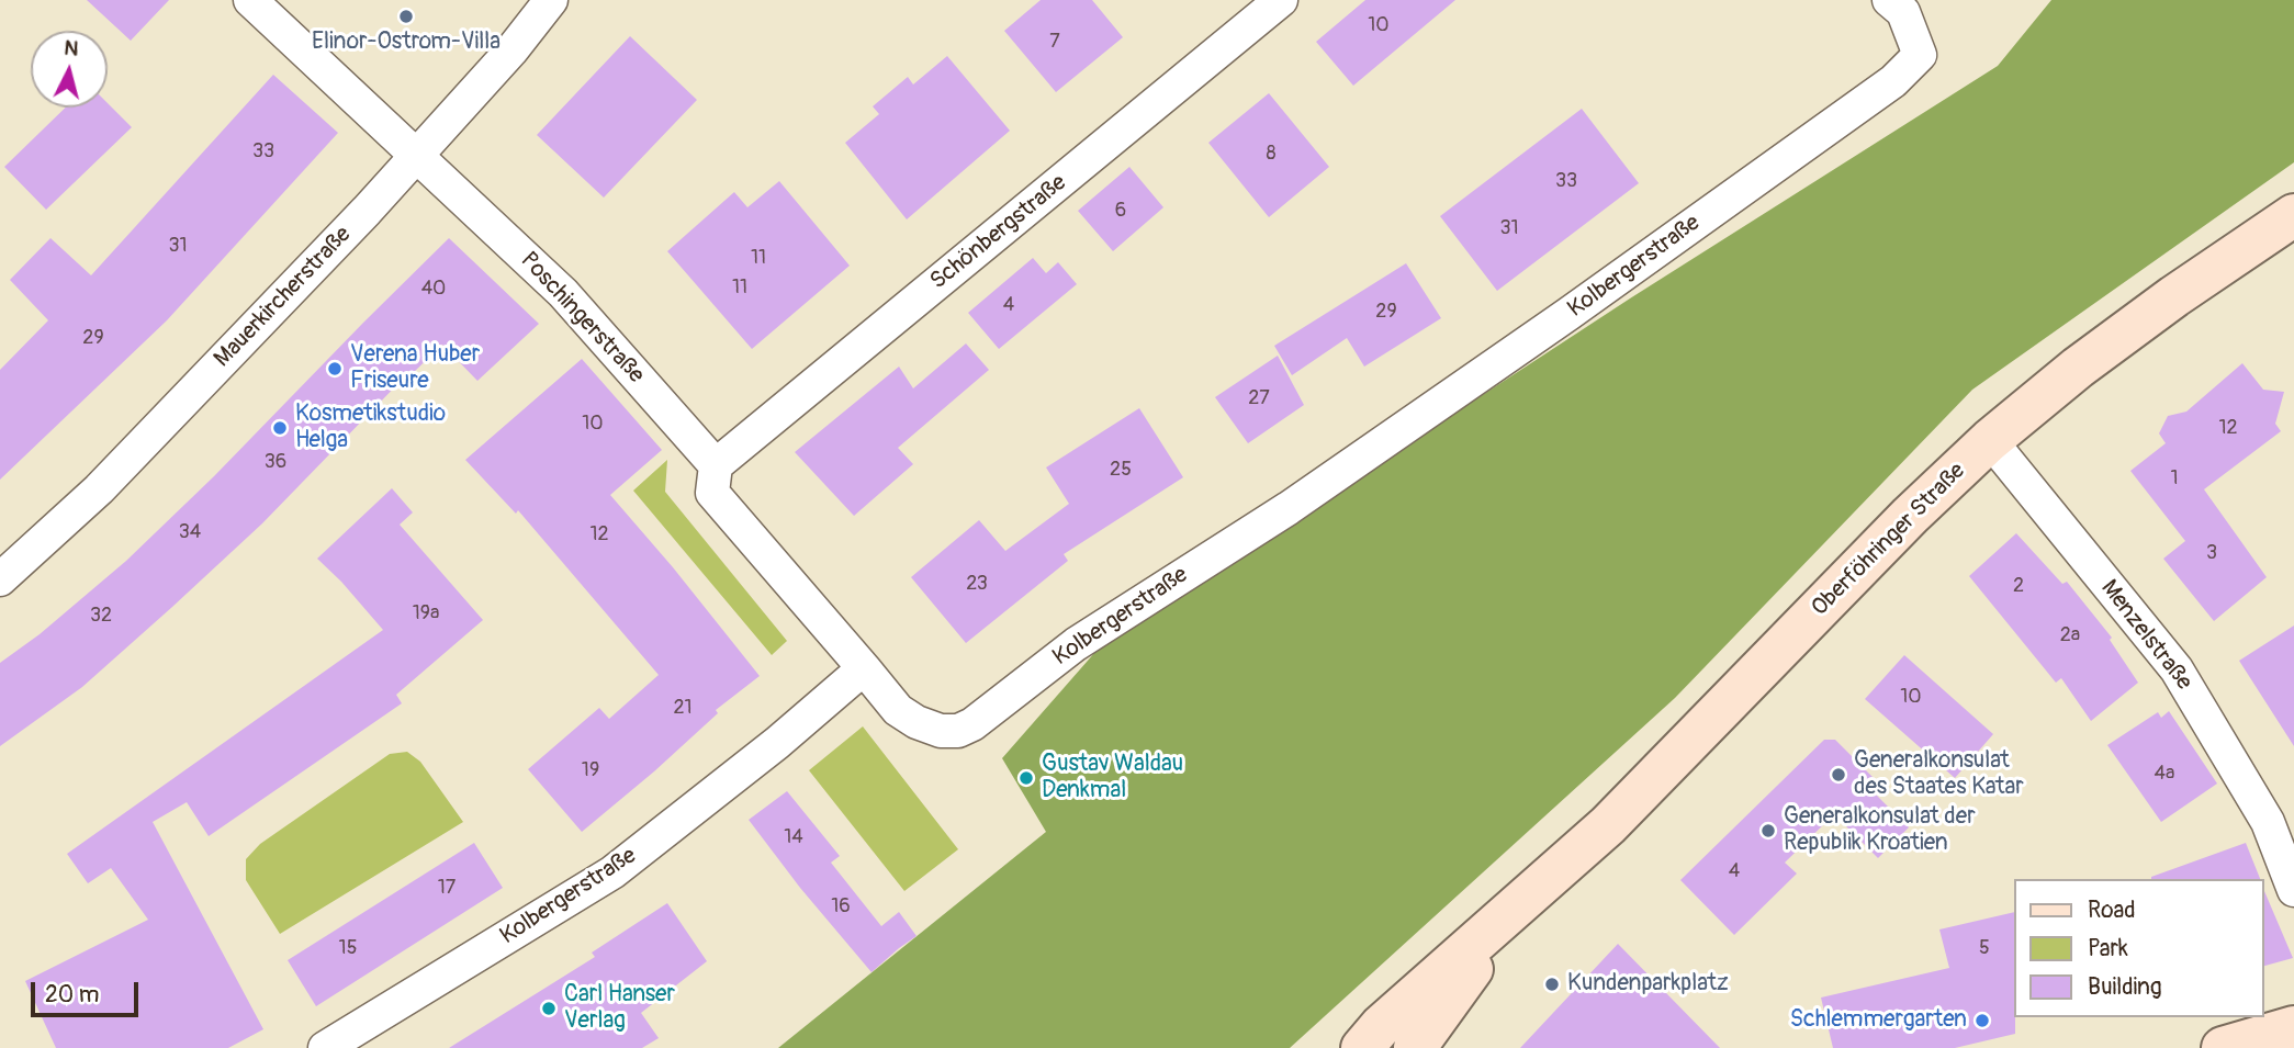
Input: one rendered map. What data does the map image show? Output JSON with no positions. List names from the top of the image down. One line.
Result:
{"streets":{"main road":["Oberföhringer Straße"],"street":["Schönbergstraße","Kolbergerstraße","Mauerkircherstraße","Poschingerstraße","Menzelstraße"]},"crossings":[["Schönbergstraße","Poschingerstraße"],["Mauerkircherstraße","Poschingerstraße"],["Oberföhringer Straße","Menzelstraße"]],"places":["Elinor-Ostrom-Villa","Verena Huber Friseure","Kosmetikstudio Helga","Generalkonsulat des Staates Katar","Gustav Waldau Denkmal","Generalkonsulat der Republik Kroatien","Kundenparkplatz","Carl Hanser Verlag","Schlemmergarten"],"house_numbers":["10","7","33","8","33","6","31","31","11","11","40","4","29","29","27","10","12","36","25","1","34","12","3","23","2","19a","32","2a","10","21","19","4a","14","4","17","16","15","5"],"legend":["Road","Park","Building"],"scale_bar":"20 m","north":"top"}
